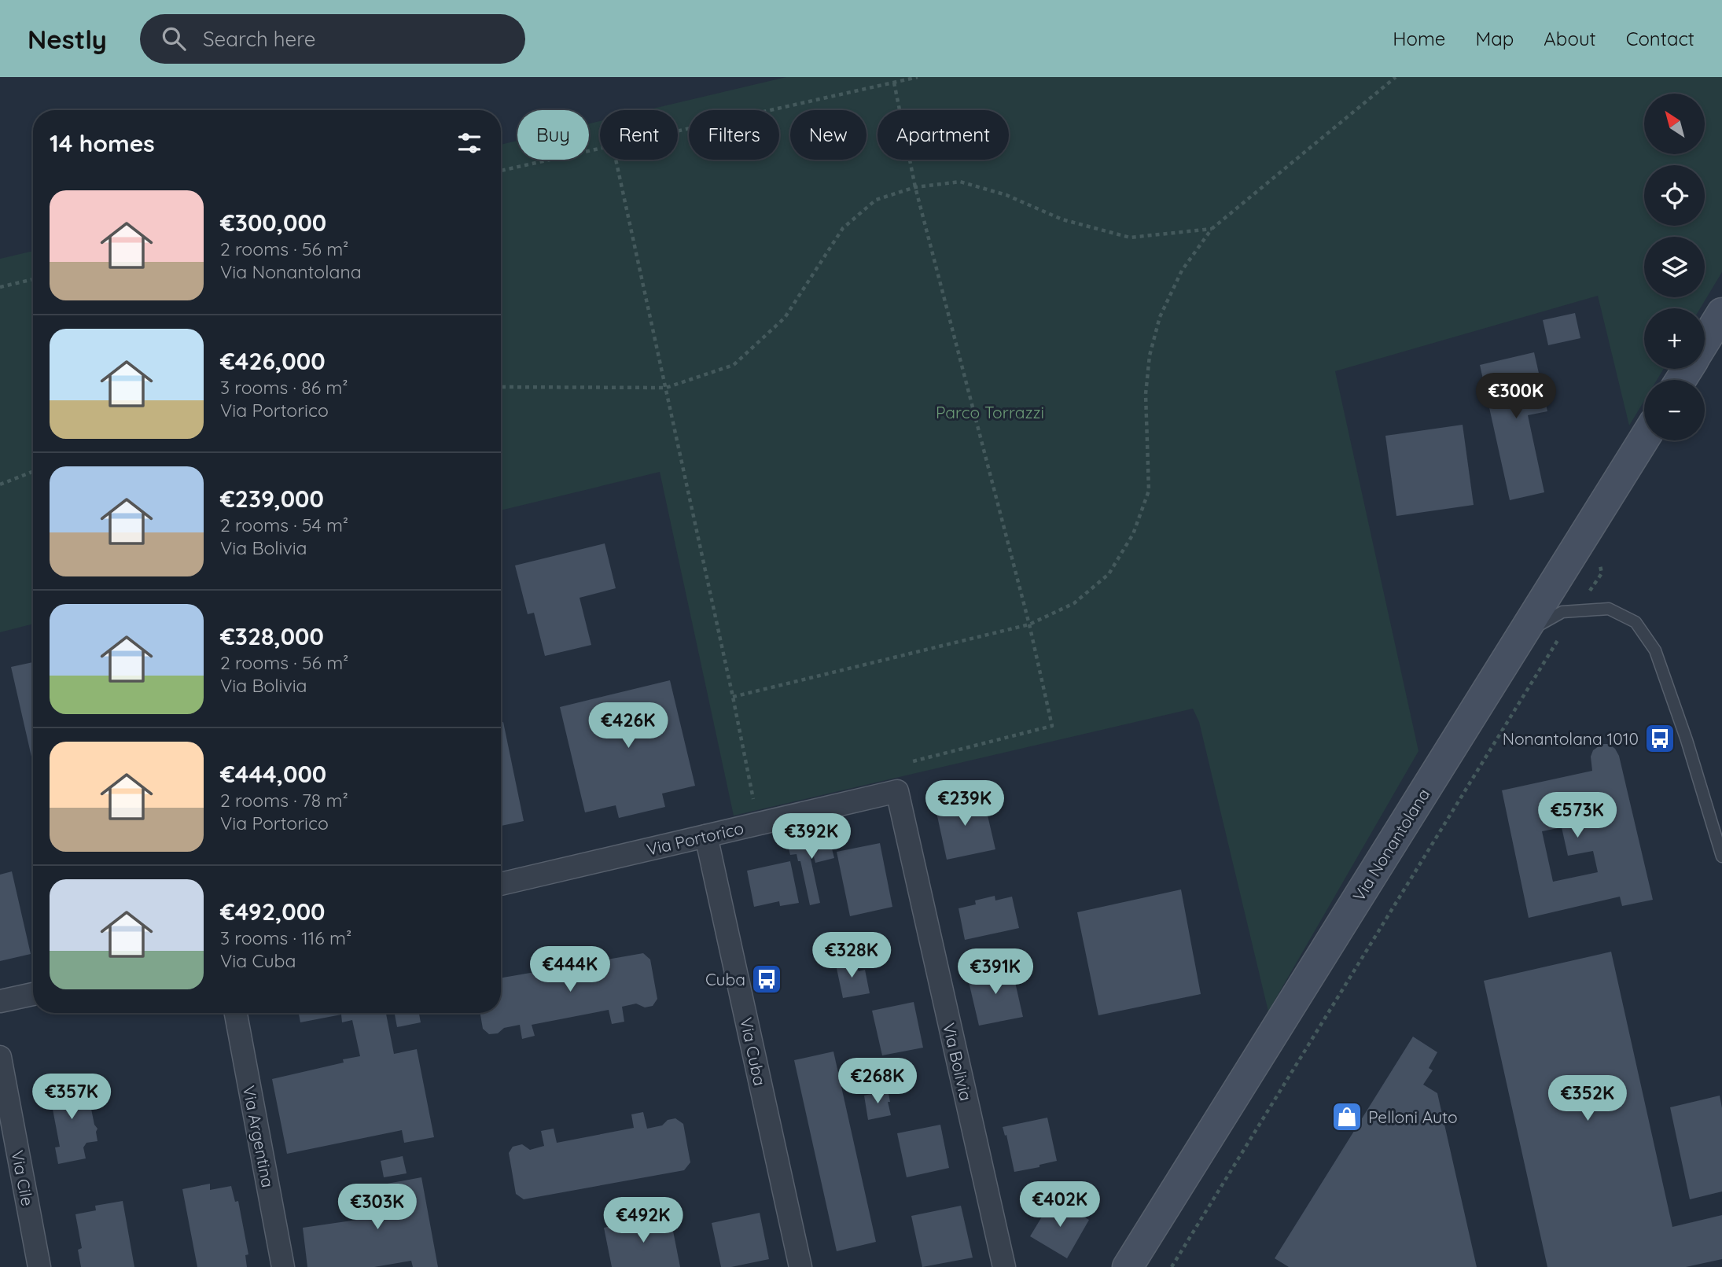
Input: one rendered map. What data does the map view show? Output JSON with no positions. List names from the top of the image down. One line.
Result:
{"streets":{"main road":["Via Nonantolana"],"street":["Via Portorico","Via Cuba","Via Bolivia","Via Argentina","Via Cile"]},"crossings":[["Via Portorico","Via Cuba"],["Via Portorico","Via Bolivia"]],"parks":["Parco Torrazzi"],"places":{"bus stop":["Nonantolana 1010","Cuba"],"shop":["Pelloni Auto"]},"north":"top left","page":{"header":"Nestly","search":"Search here","nav":["Home","Map","About","Contact"],"map_buttons":["+","−"],"chip":["Buy","Rent","Filters","New","Apartment"],"heading":"14 homes","list":[{"name":"€300,000","note":"2 rooms · 56 m² · Via Nonantolana"},{"name":"€426,000","note":"3 rooms · 86 m² · Via Portorico"},{"name":"€239,000","note":"2 rooms · 54 m² · Via Bolivia"},{"name":"€328,000","note":"2 rooms · 56 m² · Via Bolivia"},{"name":"€444,000","note":"2 rooms · 78 m² · Via Portorico"},{"name":"€492,000","note":"3 rooms · 116 m² · Via Cuba"}],"price":["€300K","€426K","€239K","€573K","€392K","€328K","€444K","€391K","€268K","€357K","€352K","€402K","€303K","€492K"]}}
